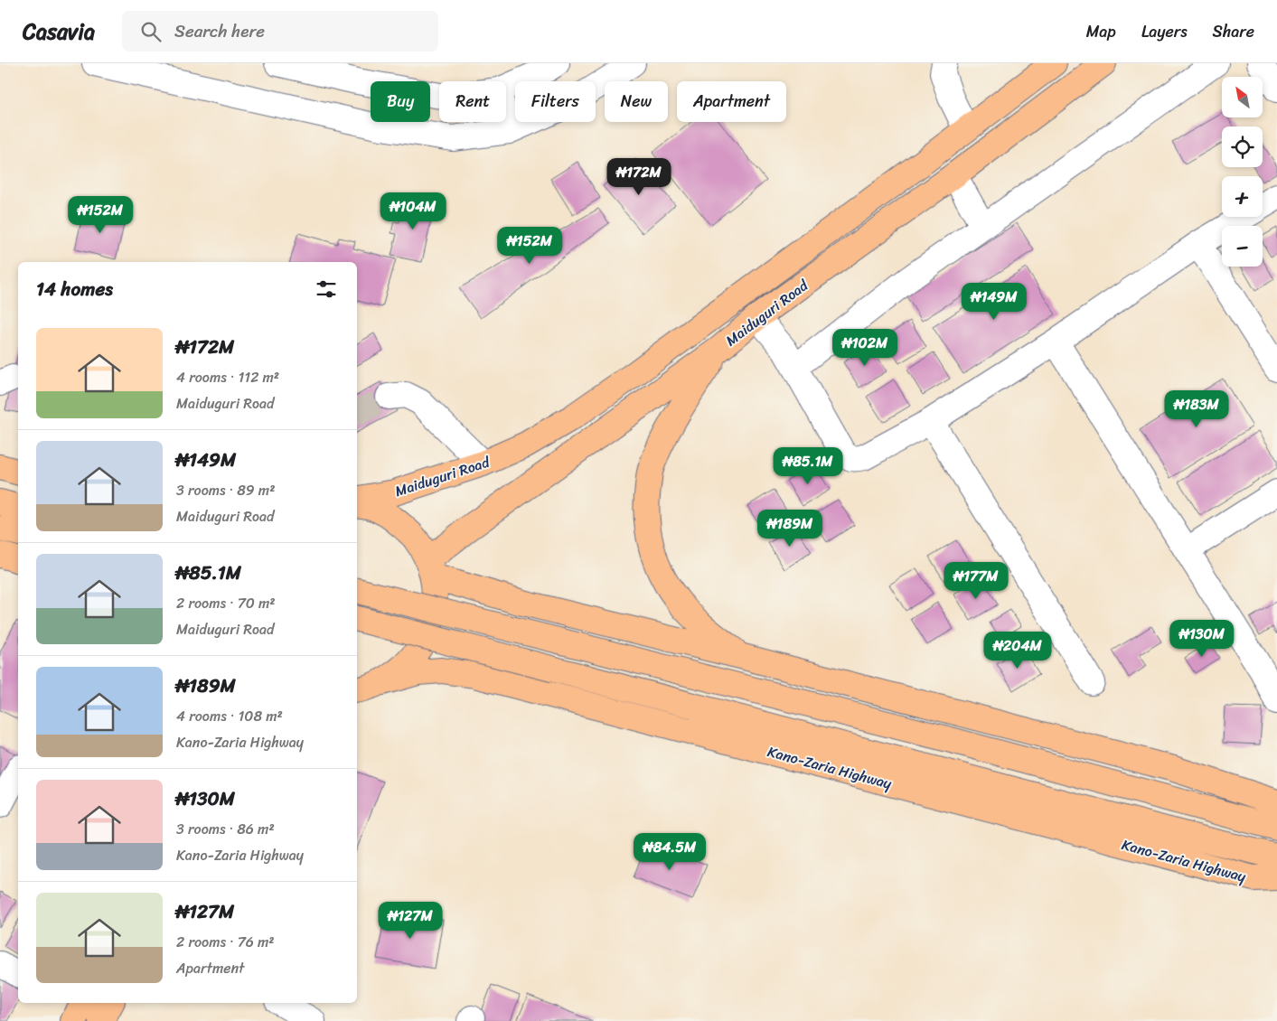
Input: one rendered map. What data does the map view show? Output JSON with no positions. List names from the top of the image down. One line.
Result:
{"streets":{"main road":["Maiduguri Road","Kano-Zaria Highway"]},"north":"top left","page":{"header":"Casavia","search":"Search here","nav":["Map","Layers","Share"],"map_buttons":["+","−"],"chip":["Buy","Rent","Filters","New","Apartment"],"price":["₦172M","₦104M","₦152M","₦152M","₦149M","₦102M","₦183M","₦85.1M","₦189M","₦177M","₦130M","₦204M","₦84.5M","₦127M"],"heading":"14 homes","list":[{"name":"₦172M","note":"4 rooms · 112 m² · Maiduguri Road"},{"name":"₦149M","note":"3 rooms · 89 m² · Maiduguri Road"},{"name":"₦85.1M","note":"2 rooms · 70 m² · Maiduguri Road"},{"name":"₦189M","note":"4 rooms · 108 m² · Kano-Zaria Highway"},{"name":"₦130M","note":"3 rooms · 86 m² · Kano-Zaria Highway"},{"name":"₦127M","note":"2 rooms · 76 m² · Apartment"}]}}
